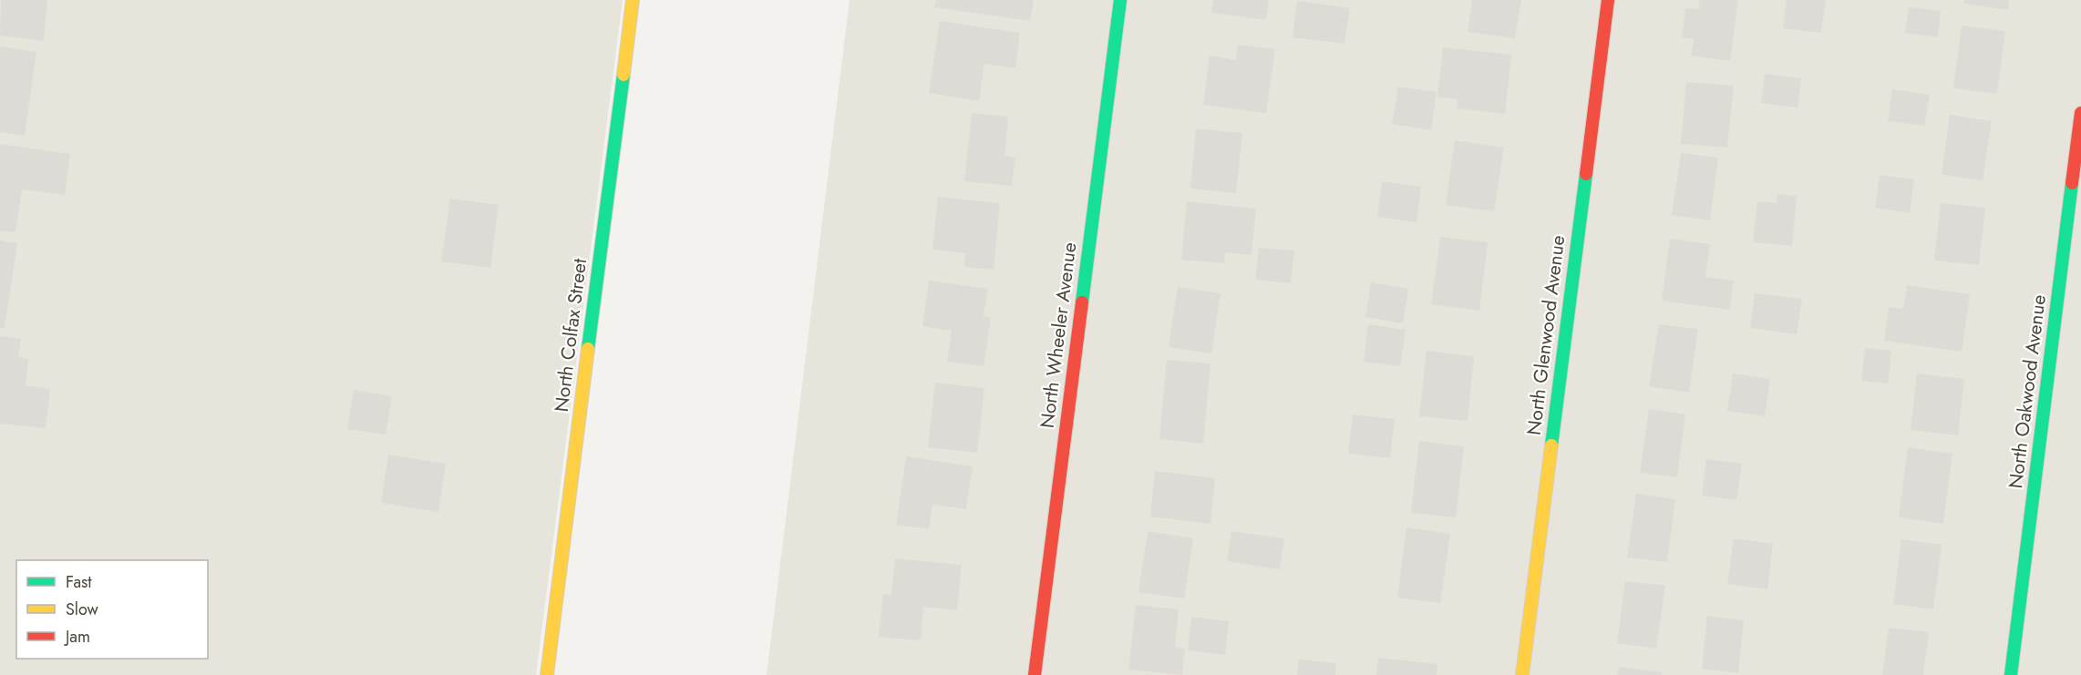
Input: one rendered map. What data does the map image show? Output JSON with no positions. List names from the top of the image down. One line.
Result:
{"streets":{"street":["North Colfax Street","North Wheeler Avenue","North Glenwood Avenue","North Oakwood Avenue"]},"legend":["Fast","Slow","Jam"]}
